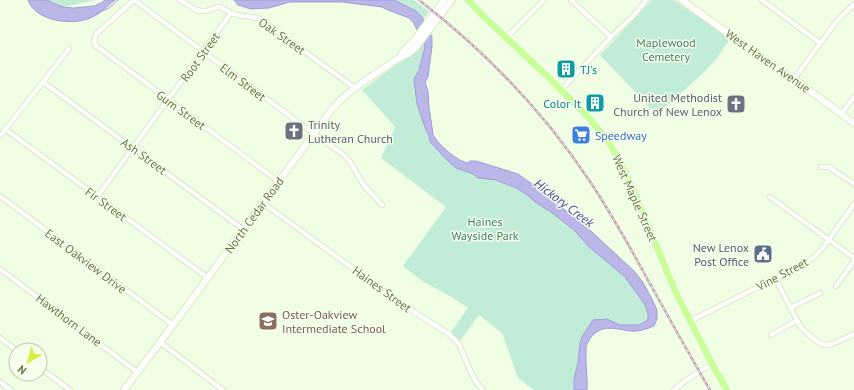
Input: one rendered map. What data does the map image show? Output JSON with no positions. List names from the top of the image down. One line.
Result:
{"streets":{"main road":["West Maple Street"],"street":["Oak Street","Root Street","West Haven Avenue","Elm Street","Gum Street","Ash Street","Fir Street","North Cedar Road","East Oakview Drive","Vine Street","Haines Street","Hawthorn Lane"]},"crossings":[["Oak Street","Root Street"],["Oak Street","North Cedar Road"],["Root Street","Elm Street"],["Root Street","Gum Street"],["Root Street","Ash Street"],["Root Street","Fir Street"],["Elm Street","Gum Street"],["Elm Street","North Cedar Road"],["Gum Street","North Cedar Road"],["Ash Street","North Cedar Road"],["West Maple Street","Vine Street"],["Fir Street","North Cedar Road"],["North Cedar Road","East Oakview Drive"],["North Cedar Road","Haines Street"],["North Cedar Road","Hawthorn Lane"]],"water":["Hickory Creek"],"parks":["Maplewood Cemetery","Haines Wayside Park"],"places":{"building":["TJ's","Color It"],"church":["United Methodist Church of New Lenox","Trinity Lutheran Church"],"supermarket":["Speedway"],"public building":["New Lenox Post Office"],"school or university":["Oster-Oakview Intermediate School"]},"north":"bottom left"}
